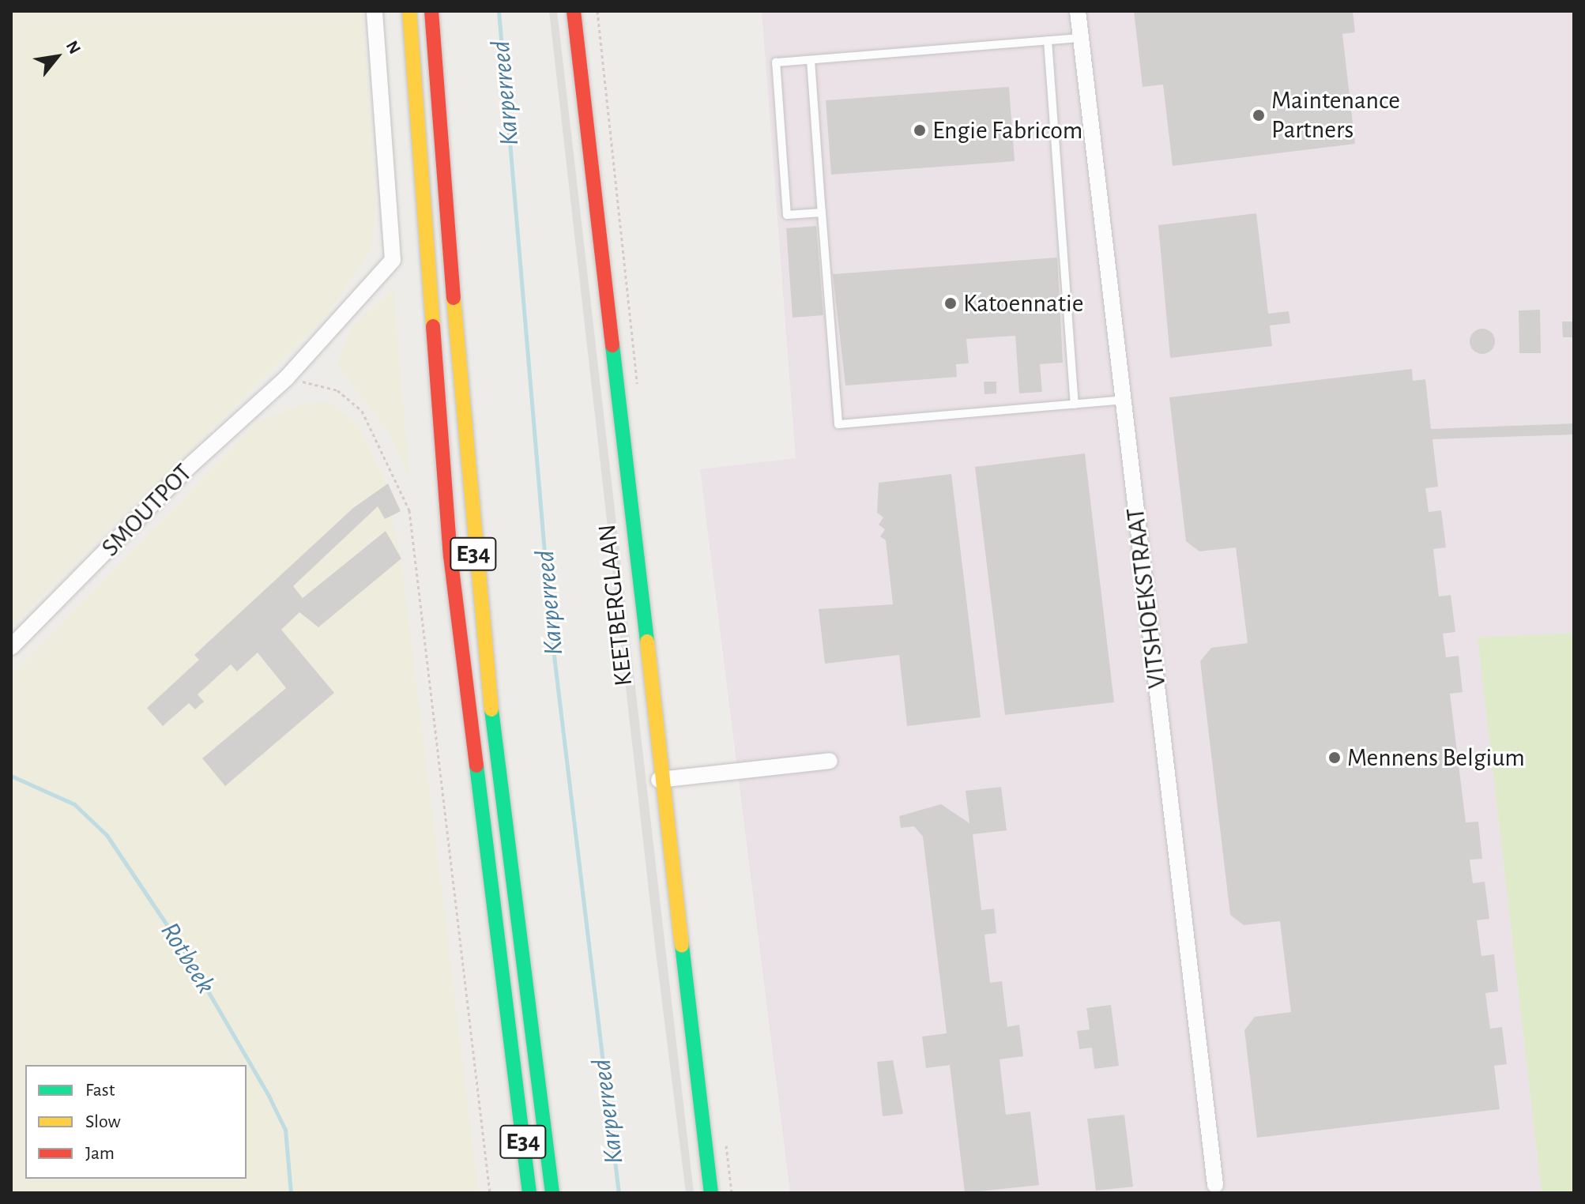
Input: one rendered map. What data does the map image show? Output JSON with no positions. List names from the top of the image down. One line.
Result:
{"streets":{"main road":["E34","KEETBERGLAAN"],"street":["SMOUTPOT","VITSHOEKSTRAAT"]},"water":["Karperreed","Rotbeek"],"places":["Maintenance Partners","Engie Fabricom","Katoennatie","Mennens Belgium"],"legend":["Fast","Slow","Jam"],"north":"top right"}
